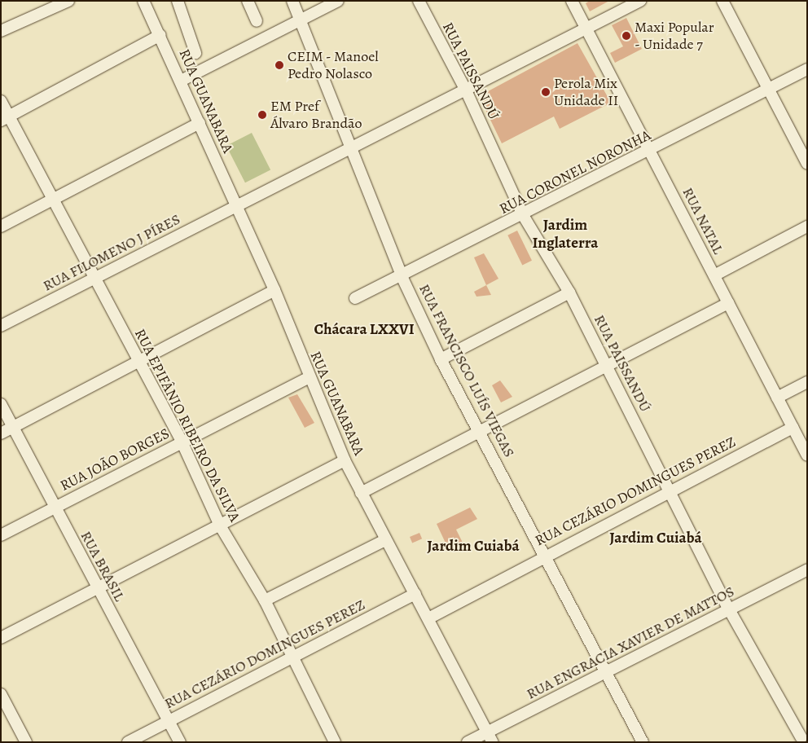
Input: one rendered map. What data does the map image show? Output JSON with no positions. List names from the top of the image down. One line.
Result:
{"streets":{"street":["RUA PAISSANDÚ","RUA GUANABARA","RUA CORONEL NORONHA","RUA NATAL","RUA FILOMENO J PÍRES","RUA FRANCISCO LUÍS VIEGAS","RUA EPIFÂNIO RIBEIRO DA SILVA","RUA JOÃO BORGES","RUA CEZÁRIO DOMINGUES PEREZ","RUA BRASIL","RUA ENGRACIA XAVIER DE MATTOS"]},"crossings":[["RUA PAISSANDÚ","RUA CORONEL NORONHA"],["RUA PAISSANDÚ","RUA FILOMENO J PÍRES"],["RUA PAISSANDÚ","RUA CEZÁRIO DOMINGUES PEREZ"],["RUA PAISSANDÚ","RUA ENGRACIA XAVIER DE MATTOS"],["RUA GUANABARA","RUA FILOMENO J PÍRES"],["RUA GUANABARA","RUA JOÃO BORGES"],["RUA GUANABARA","RUA CEZÁRIO DOMINGUES PEREZ"],["RUA GUANABARA","RUA ENGRACIA XAVIER DE MATTOS"],["RUA CORONEL NORONHA","RUA NATAL"],["RUA CORONEL NORONHA","RUA FRANCISCO LUÍS VIEGAS"],["RUA NATAL","RUA FILOMENO J PÍRES"],["RUA NATAL","RUA CEZÁRIO DOMINGUES PEREZ"],["RUA FILOMENO J PÍRES","RUA FRANCISCO LUÍS VIEGAS"],["RUA FILOMENO J PÍRES","RUA EPIFÂNIO RIBEIRO DA SILVA"],["RUA FRANCISCO LUÍS VIEGAS","RUA CEZÁRIO DOMINGUES PEREZ"],["RUA FRANCISCO LUÍS VIEGAS","RUA ENGRACIA XAVIER DE MATTOS"],["RUA EPIFÂNIO RIBEIRO DA SILVA","RUA JOÃO BORGES"],["RUA EPIFÂNIO RIBEIRO DA SILVA","RUA CEZÁRIO DOMINGUES PEREZ"],["RUA JOÃO BORGES","RUA BRASIL"],["RUA CEZÁRIO DOMINGUES PEREZ","RUA BRASIL"]],"districts":["Jardim Inglaterra","Chácara LXXVI","Jardim Cuiabá","Jardim Cuiabá"],"places":["Maxi Popular - Unidade 7","CEIM - Manoel Pedro Nolasco","Perola Mix Unidade II","EM Pref Álvaro Brandão"]}
